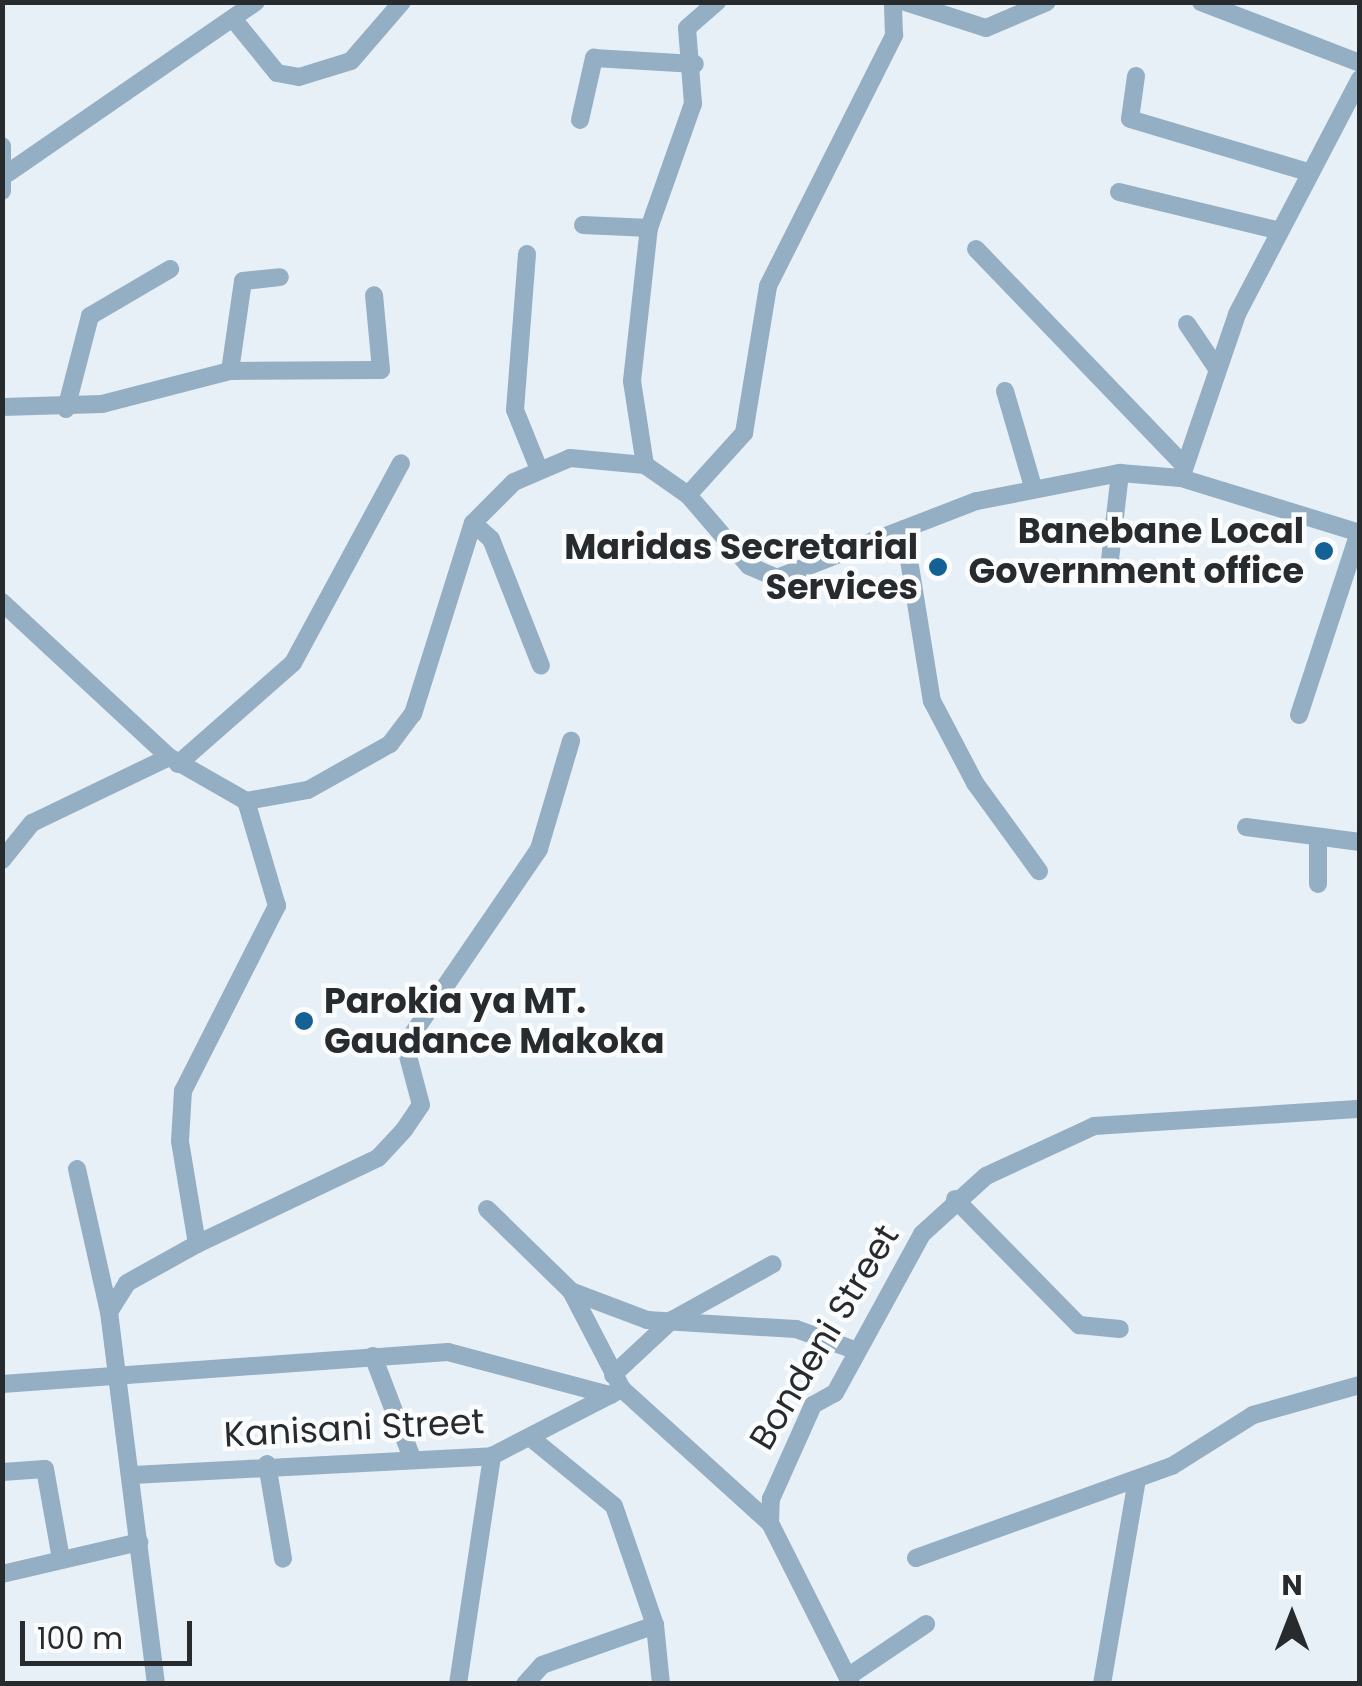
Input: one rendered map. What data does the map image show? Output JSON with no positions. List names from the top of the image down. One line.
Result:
{"streets":{"street":["Bondeni Street","Kanisani Street"]},"places":["Banebane Local Government office","Maridas Secretarial Services","Parokia ya MT. Gaudance Makoka"],"scale_bar":"100 m","north":"top"}
